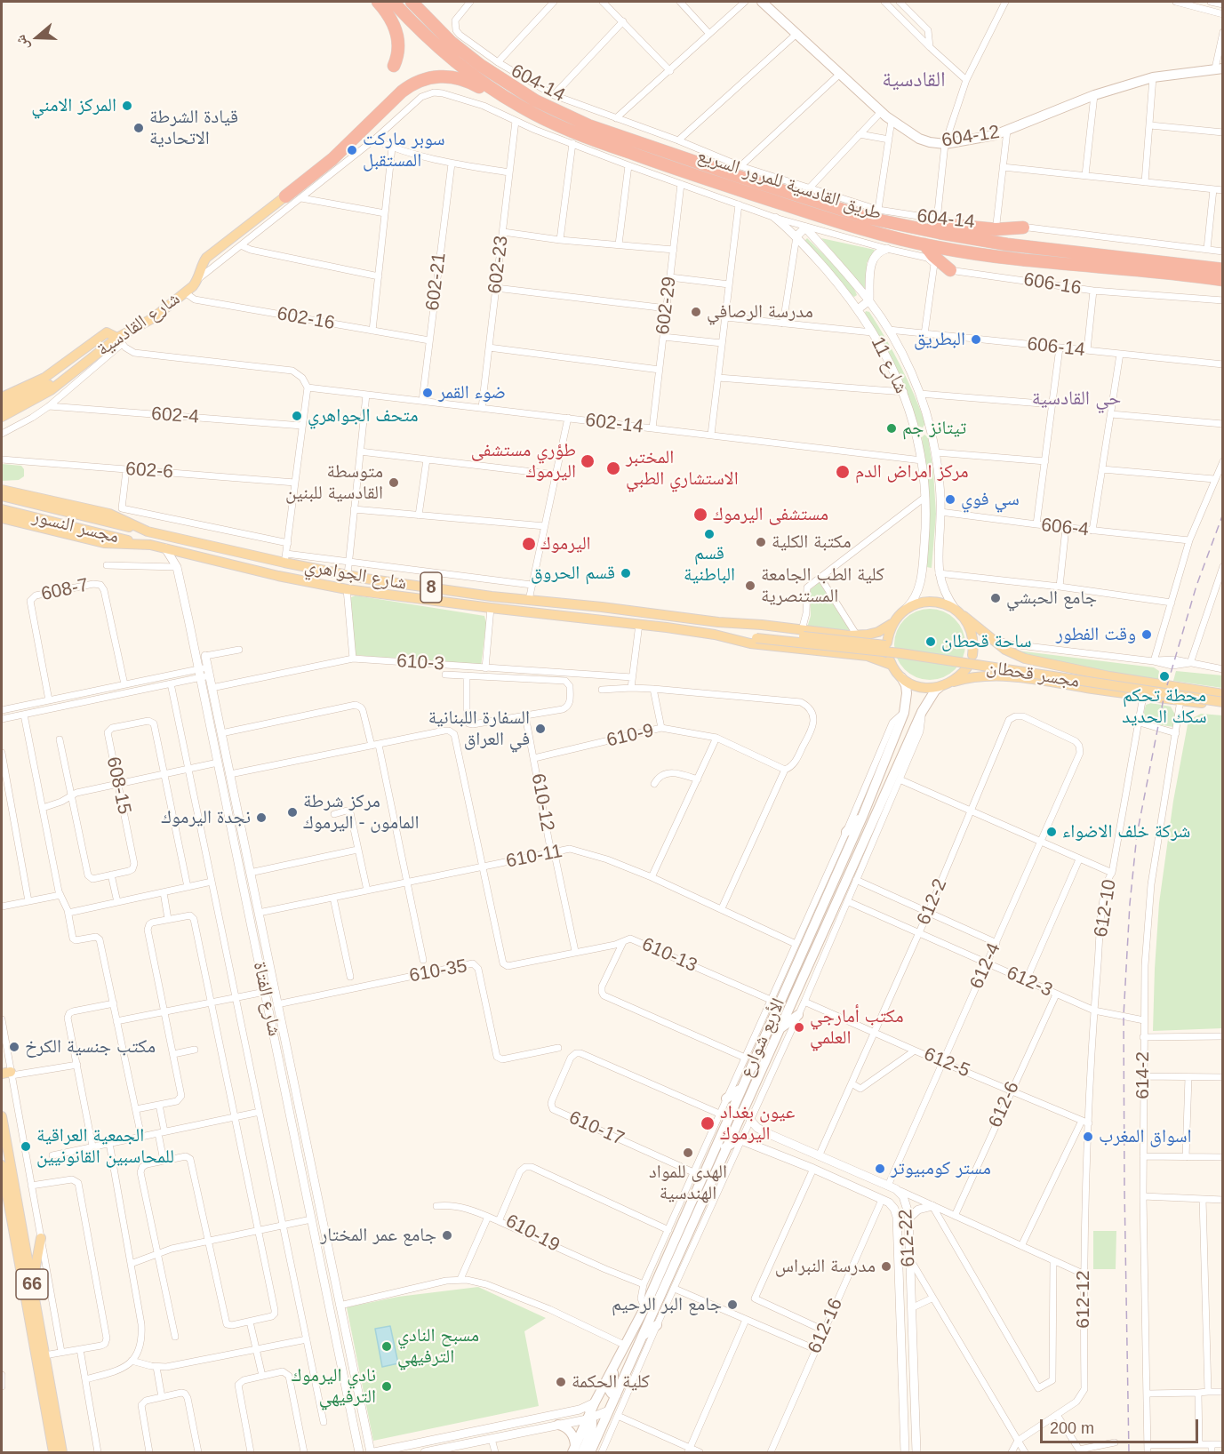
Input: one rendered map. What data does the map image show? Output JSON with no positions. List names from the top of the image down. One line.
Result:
{"streets":{"highway":["طريق القادسية للمرور السريع"],"main road":["604-12","شارع القادسية","مجسر النسور","شارع الجواهري","8","مجسر قحطان","الأربع شوارع","66"],"street":["604-14","602-23","602-21","606-16","602-29","602-16","606-14","شارع 11","602-4","602-14","602-6","606-4","608-7","610-3","610-9","608-15","610-12","610-11","612-2","612-10","610-13","612-4","610-35","612-3","شارع الفتاة","612-5","614-2","612-6","610-17","610-19","612-22","612-12","612-16"]},"crossings":[["602-23","606-16"],["602-23","602-14"],["602-21","602-16"],["602-21","602-14"],["606-16","602-29"],["606-16","شارع 11"],["602-29","602-14"],["602-16","شارع القادسية"],["606-14","شارع 11"],["شارع 11","602-14"],["شارع 11","606-4"],["مجسر النسور","شارع الجواهري"],["شارع الجواهري","8"],["شارع الجواهري","مجسر قحطان"],["شارع الجواهري","شارع الفتاة"],["8","مجسر قحطان"],["8","الأربع شوارع"],["608-7","شارع الفتاة"],["610-3","شارع الفتاة"],["610-9","610-12"],["610-12","610-11"],["610-12","610-13"],["610-11","610-13"],["610-11","شارع الفتاة"],["612-2","612-4"],["612-2","612-3"],["612-2","612-5"],["612-2","612-22"],["612-10","612-3"],["612-10","612-5"],["612-10","612-12"],["612-4","612-3"],["612-4","612-5"],["612-4","612-22"],["610-35","شارع الفتاة"],["612-3","614-2"],["612-3","612-6"],["612-5","612-6"],["612-5","612-12"],["612-22","612-16"]],"districts":["القادسية","حي القادسية"],"places":["المركز الامني","قيادة الشرطة الاتحادية","سوبر ماركت المستقبل","مدرسة الرصافي","البطريق","ضوء القمر","متحف الجواهري","تيتانز جم","طؤري مستشفى اليرموك","المختبر الاستشاري الطبي","مركز امراض الدم","متوسطة القادسية للبنين","سي فوي","مستشفى اليرموك","قسم الباطنية","مكتبة الكلية","اليرموك","قسم الحروق","كلية الطب الجامعة المستنصرية","جامع الحبشي","وقت الفطور","ساحة قحطان","محطة تحكم سكك الحديد","السفارة اللبنانية في العراق","مركز شرطة المامون - اليرموك","نجدة اليرموك","شركة خلف الاضواء","مكتب أمارجي العلمي","مكتب جنسية الكرخ","عيون بغداد اليرموك","اسواق المغرب","الجمعية العراقية للمحاسبين القانونيين","الهدى للمواد الهندسية","مستر كومبيوتر","جامع عمر المختار","مدرسة النبراس","جامع البر الرحيم","مسبح النادي الترفيهي","كلية الحكمة","نادي اليرموك الترفيهي"],"scale_bar":"200 m","north":"left"}
